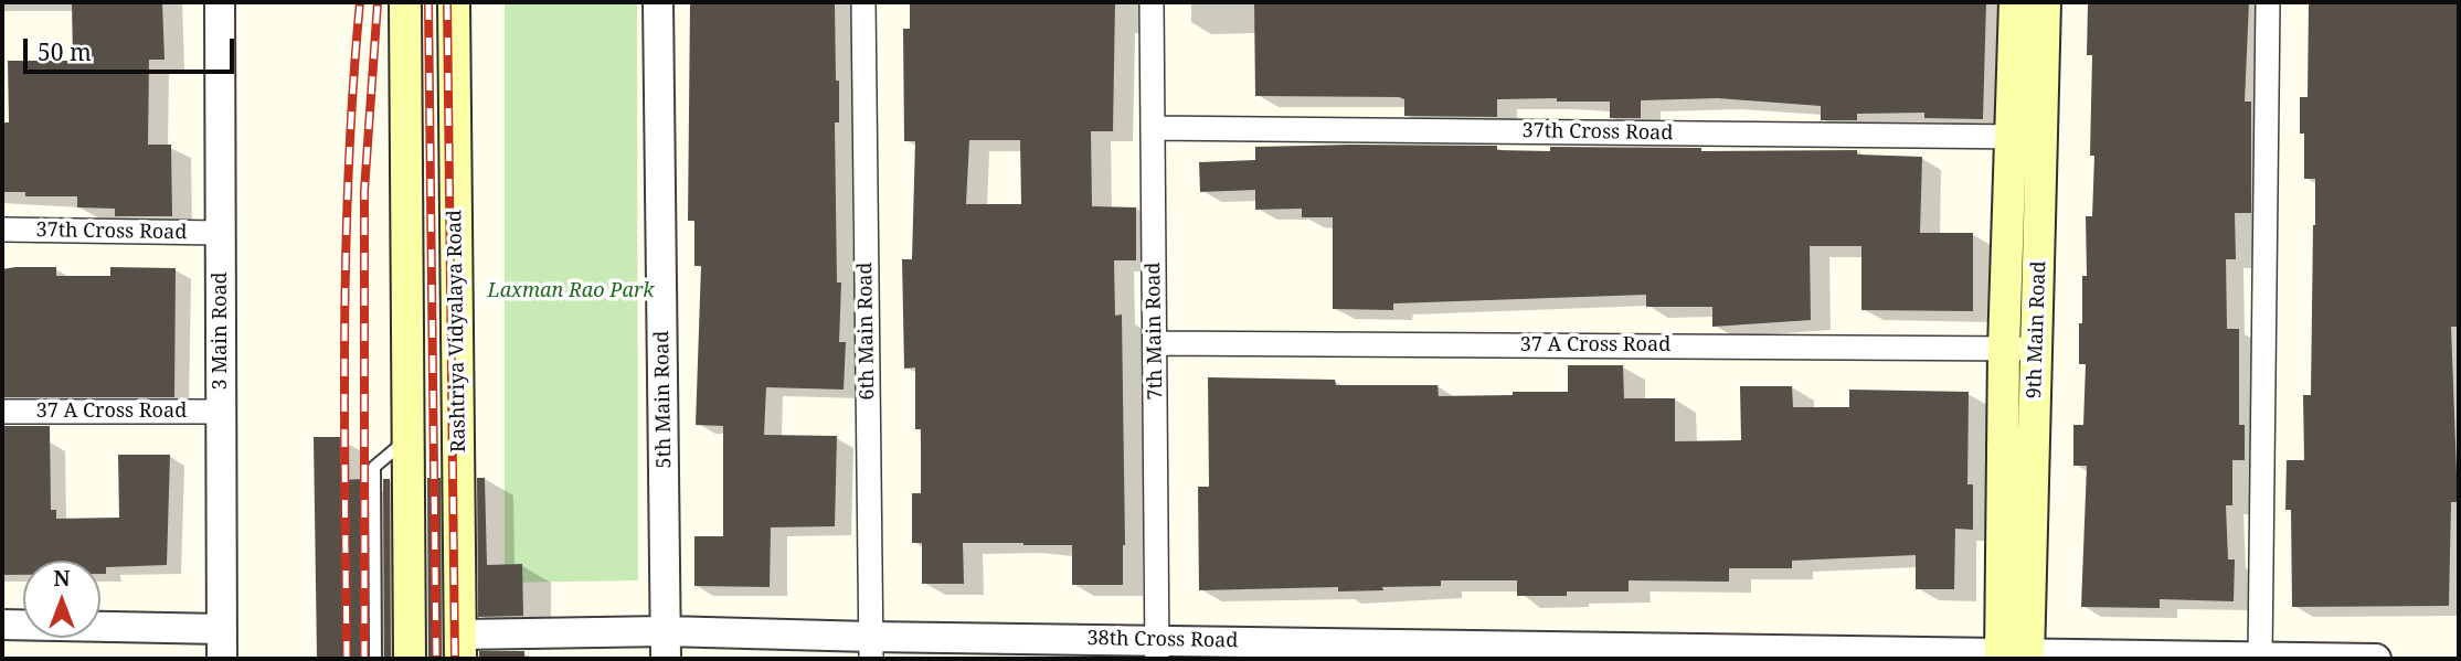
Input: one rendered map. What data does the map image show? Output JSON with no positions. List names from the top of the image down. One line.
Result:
{"streets":{"main road":["9th Main Road","Rashtriya Vidyalaya Road"],"street":["37th Cross Road","3 Main Road","6th Main Road","7th Main Road","37 A Cross Road","5th Main Road","38th Cross Road"]},"crossings":[["37th Cross Road","9th Main Road"],["37th Cross Road","3 Main Road"],["37th Cross Road","7th Main Road"],["9th Main Road","37 A Cross Road"],["9th Main Road","38th Cross Road"],["3 Main Road","37 A Cross Road"],["Rashtriya Vidyalaya Road","38th Cross Road"],["6th Main Road","38th Cross Road"],["7th Main Road","37 A Cross Road"],["7th Main Road","38th Cross Road"],["5th Main Road","38th Cross Road"]],"parks":["Laxman Rao Park"],"scale_bar":"50 m","north":"top"}
